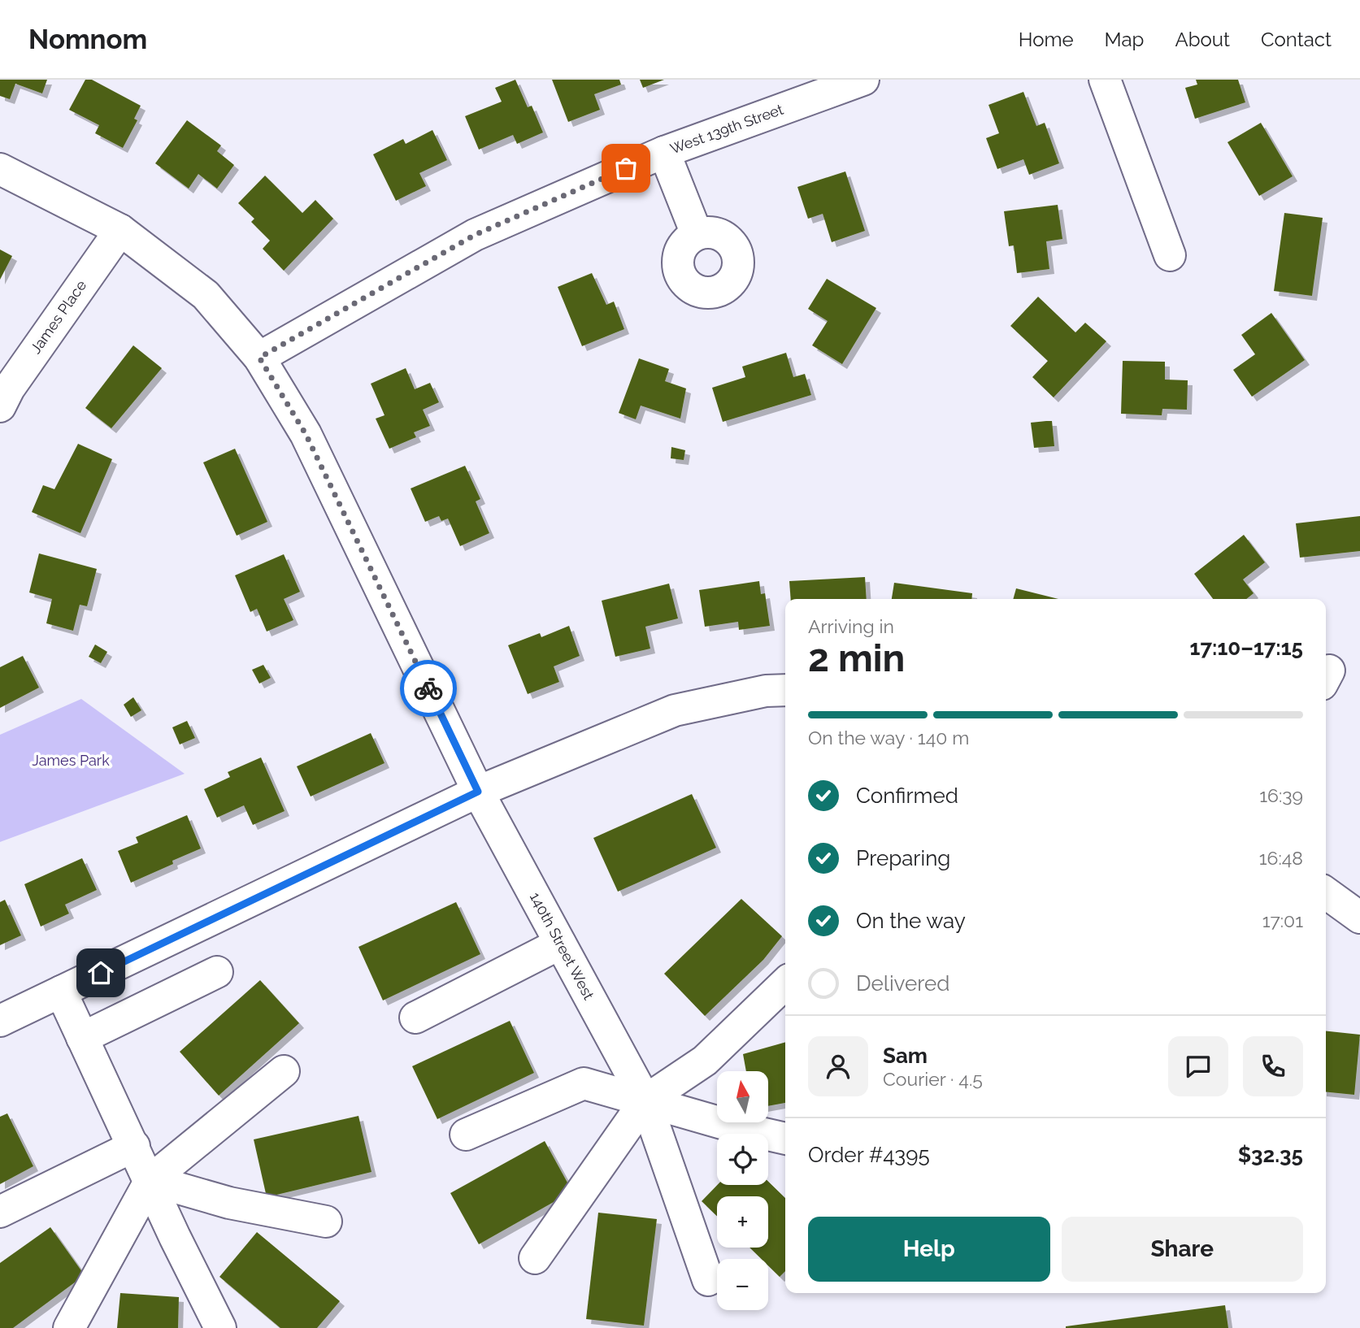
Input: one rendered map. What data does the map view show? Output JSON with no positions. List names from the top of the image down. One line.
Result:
{"streets":{"street":["West 139th Street","James Place","140th Street West"]},"crossings":[["West 139th Street","140th Street West"],["James Place","140th Street West"]],"parks":["James Park"],"north":"top","page":{"header":"Nomnom","nav":["Home","Map","About","Contact"],"heading":["2 min","Arriving in","17:10–17:15"],"panel":["Sam","Courier · 4.5","Order #4395","$32.35"],"bar":"On the way · 140 m","list":[["Confirmed","16:39"],["Preparing","16:48"],["On the way","17:01"],"Delivered"],"map_buttons":["+","−"],"buttons":["Help","Share"]}}
